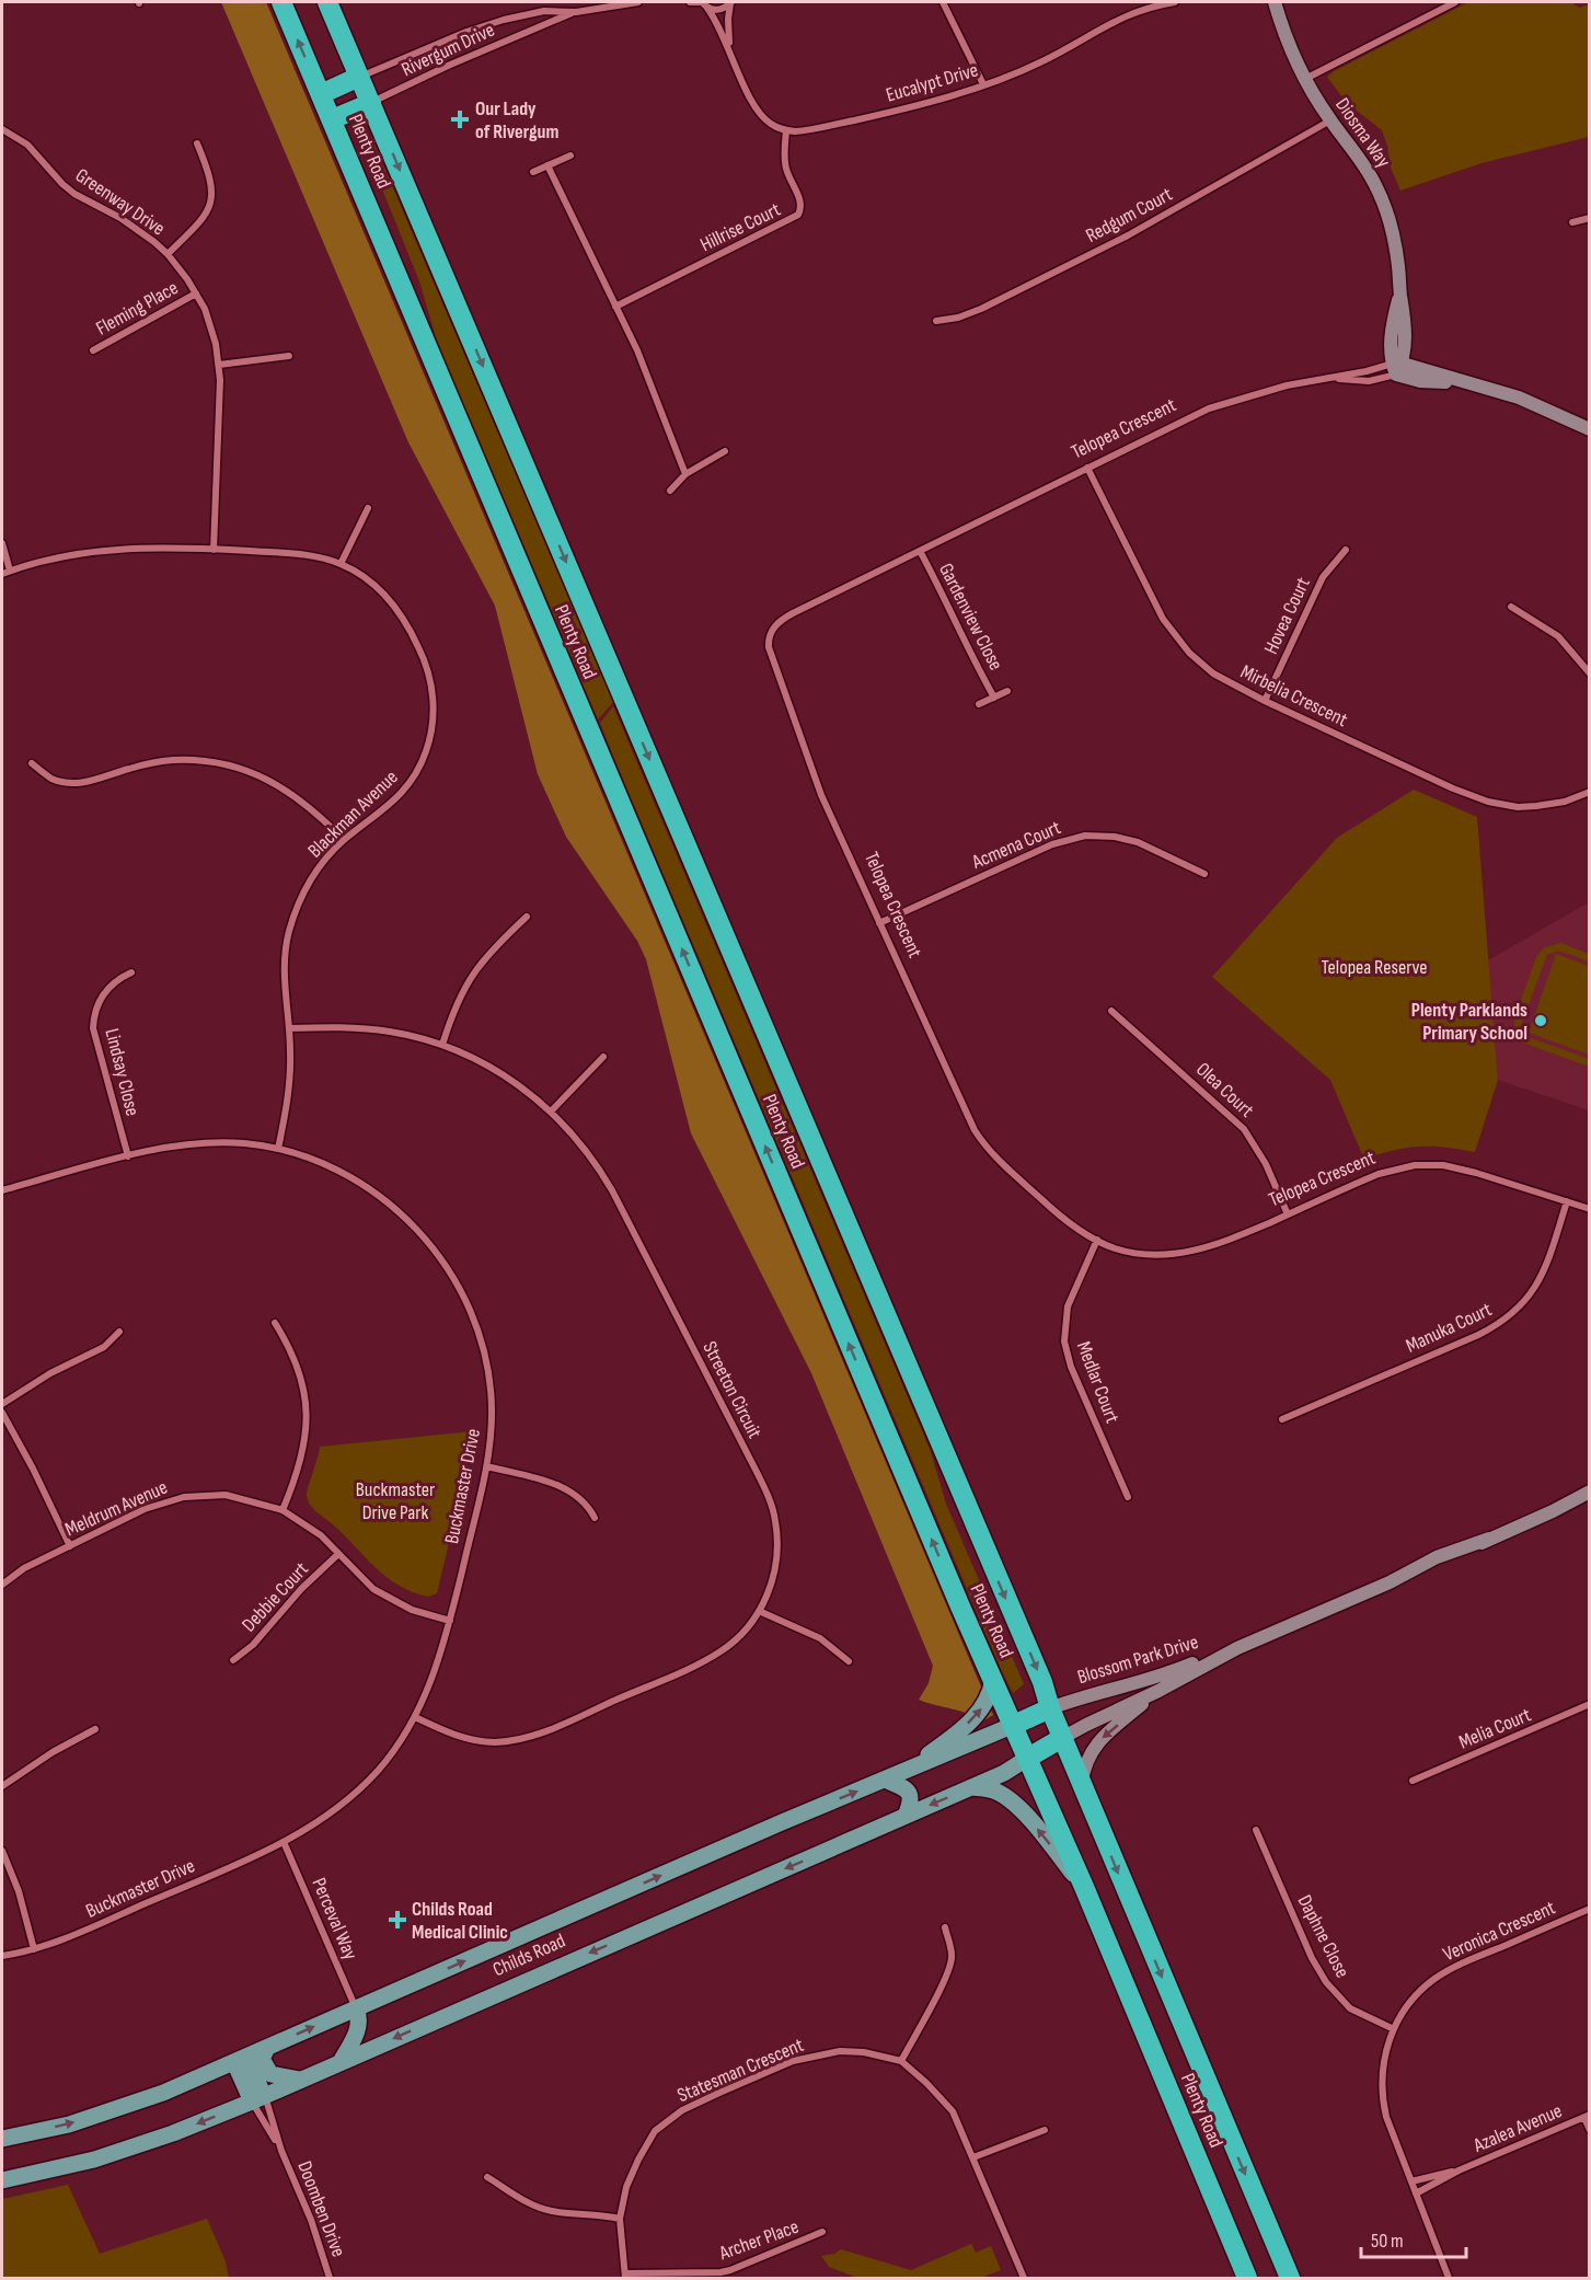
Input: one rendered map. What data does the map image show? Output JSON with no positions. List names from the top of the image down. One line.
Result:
{"streets":{"highway":["Plenty Road","Childs Road"],"street":["Rivergum Drive","Eucalypt Drive","Diosma Way","Greenway Drive","Redgum Court","Hillrise Court","Fleming Place","Telopea Crescent","Hovea Court","Gardenview Close","Mirbelia Crescent","Blackman Avenue","Acmena Court","Lindsay Close","Olea Court","Manuka Court","Medlar Court","Streeton Circuit","Buckmaster Drive","Meldrum Avenue","Debbie Court","Blossom Park Drive","Melia Court","Perceval Way","Veronica Crescent","Daphne Close","Statesman Crescent","Azalea Avenue","Doomben Drive","Archer Place"]},"crossings":[["Rivergum Drive","Plenty Road"],["Eucalypt Drive","Hillrise Court"],["Diosma Way","Redgum Court"],["Diosma Way","Telopea Crescent"],["Plenty Road","Blossom Park Drive"],["Plenty Road","Childs Road"],["Greenway Drive","Fleming Place"],["Greenway Drive","Blackman Avenue"],["Telopea Crescent","Gardenview Close"],["Telopea Crescent","Mirbelia Crescent"],["Telopea Crescent","Acmena Court"],["Telopea Crescent","Olea Court"],["Telopea Crescent","Manuka Court"],["Telopea Crescent","Medlar Court"],["Hovea Court","Mirbelia Crescent"],["Blackman Avenue","Streeton Circuit"],["Blackman Avenue","Buckmaster Drive"],["Lindsay Close","Buckmaster Drive"],["Streeton Circuit","Buckmaster Drive"],["Buckmaster Drive","Meldrum Avenue"],["Buckmaster Drive","Perceval Way"],["Meldrum Avenue","Debbie Court"],["Blossom Park Drive","Childs Road"],["Perceval Way","Childs Road"],["Veronica Crescent","Daphne Close"],["Veronica Crescent","Azalea Avenue"],["Childs Road","Doomben Drive"],["Statesman Crescent","Archer Place"]],"parks":["Telopea Reserve","Buckmaster Drive Park"],"places":{"health":["Our Lady of Rivergum","Childs Road Medical Clinic"],"other":["Plenty Parklands Primary School"]},"scale_bar":"50 m"}
